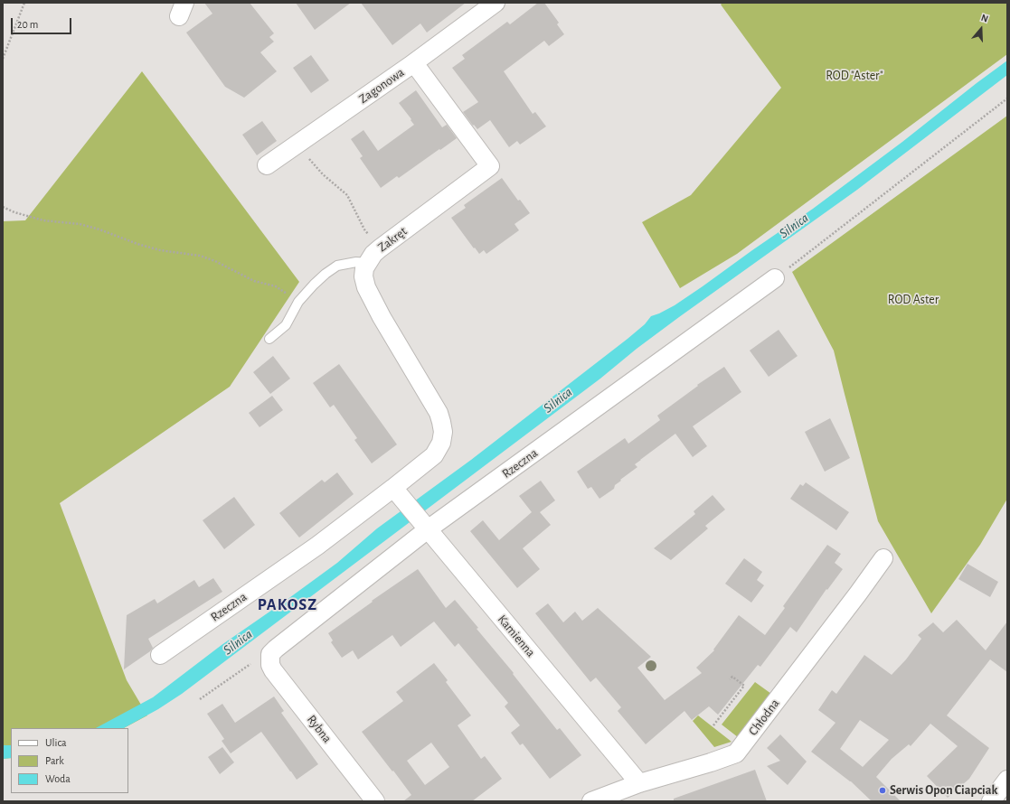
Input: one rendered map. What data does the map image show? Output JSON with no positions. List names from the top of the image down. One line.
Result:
{"streets":{"street":["Zagonowa","Zakręt","Rzeczna","Kamienna","Chłodna","Rybna"]},"crossings":[["Zagonowa","Zakręt"],["Zakręt","Rzeczna"],["Rzeczna","Kamienna"],["Rzeczna","Rybna"],["Kamienna","Chłodna"]],"districts":["PAKOSZ"],"water":["Silnica"],"parks":["ROD \"Aster\"","ROD Aster"],"places":["Serwis Opon Ciapciak"],"legend":["Ulica","Park","Woda"],"scale_bar":"20 m","north":"top"}
